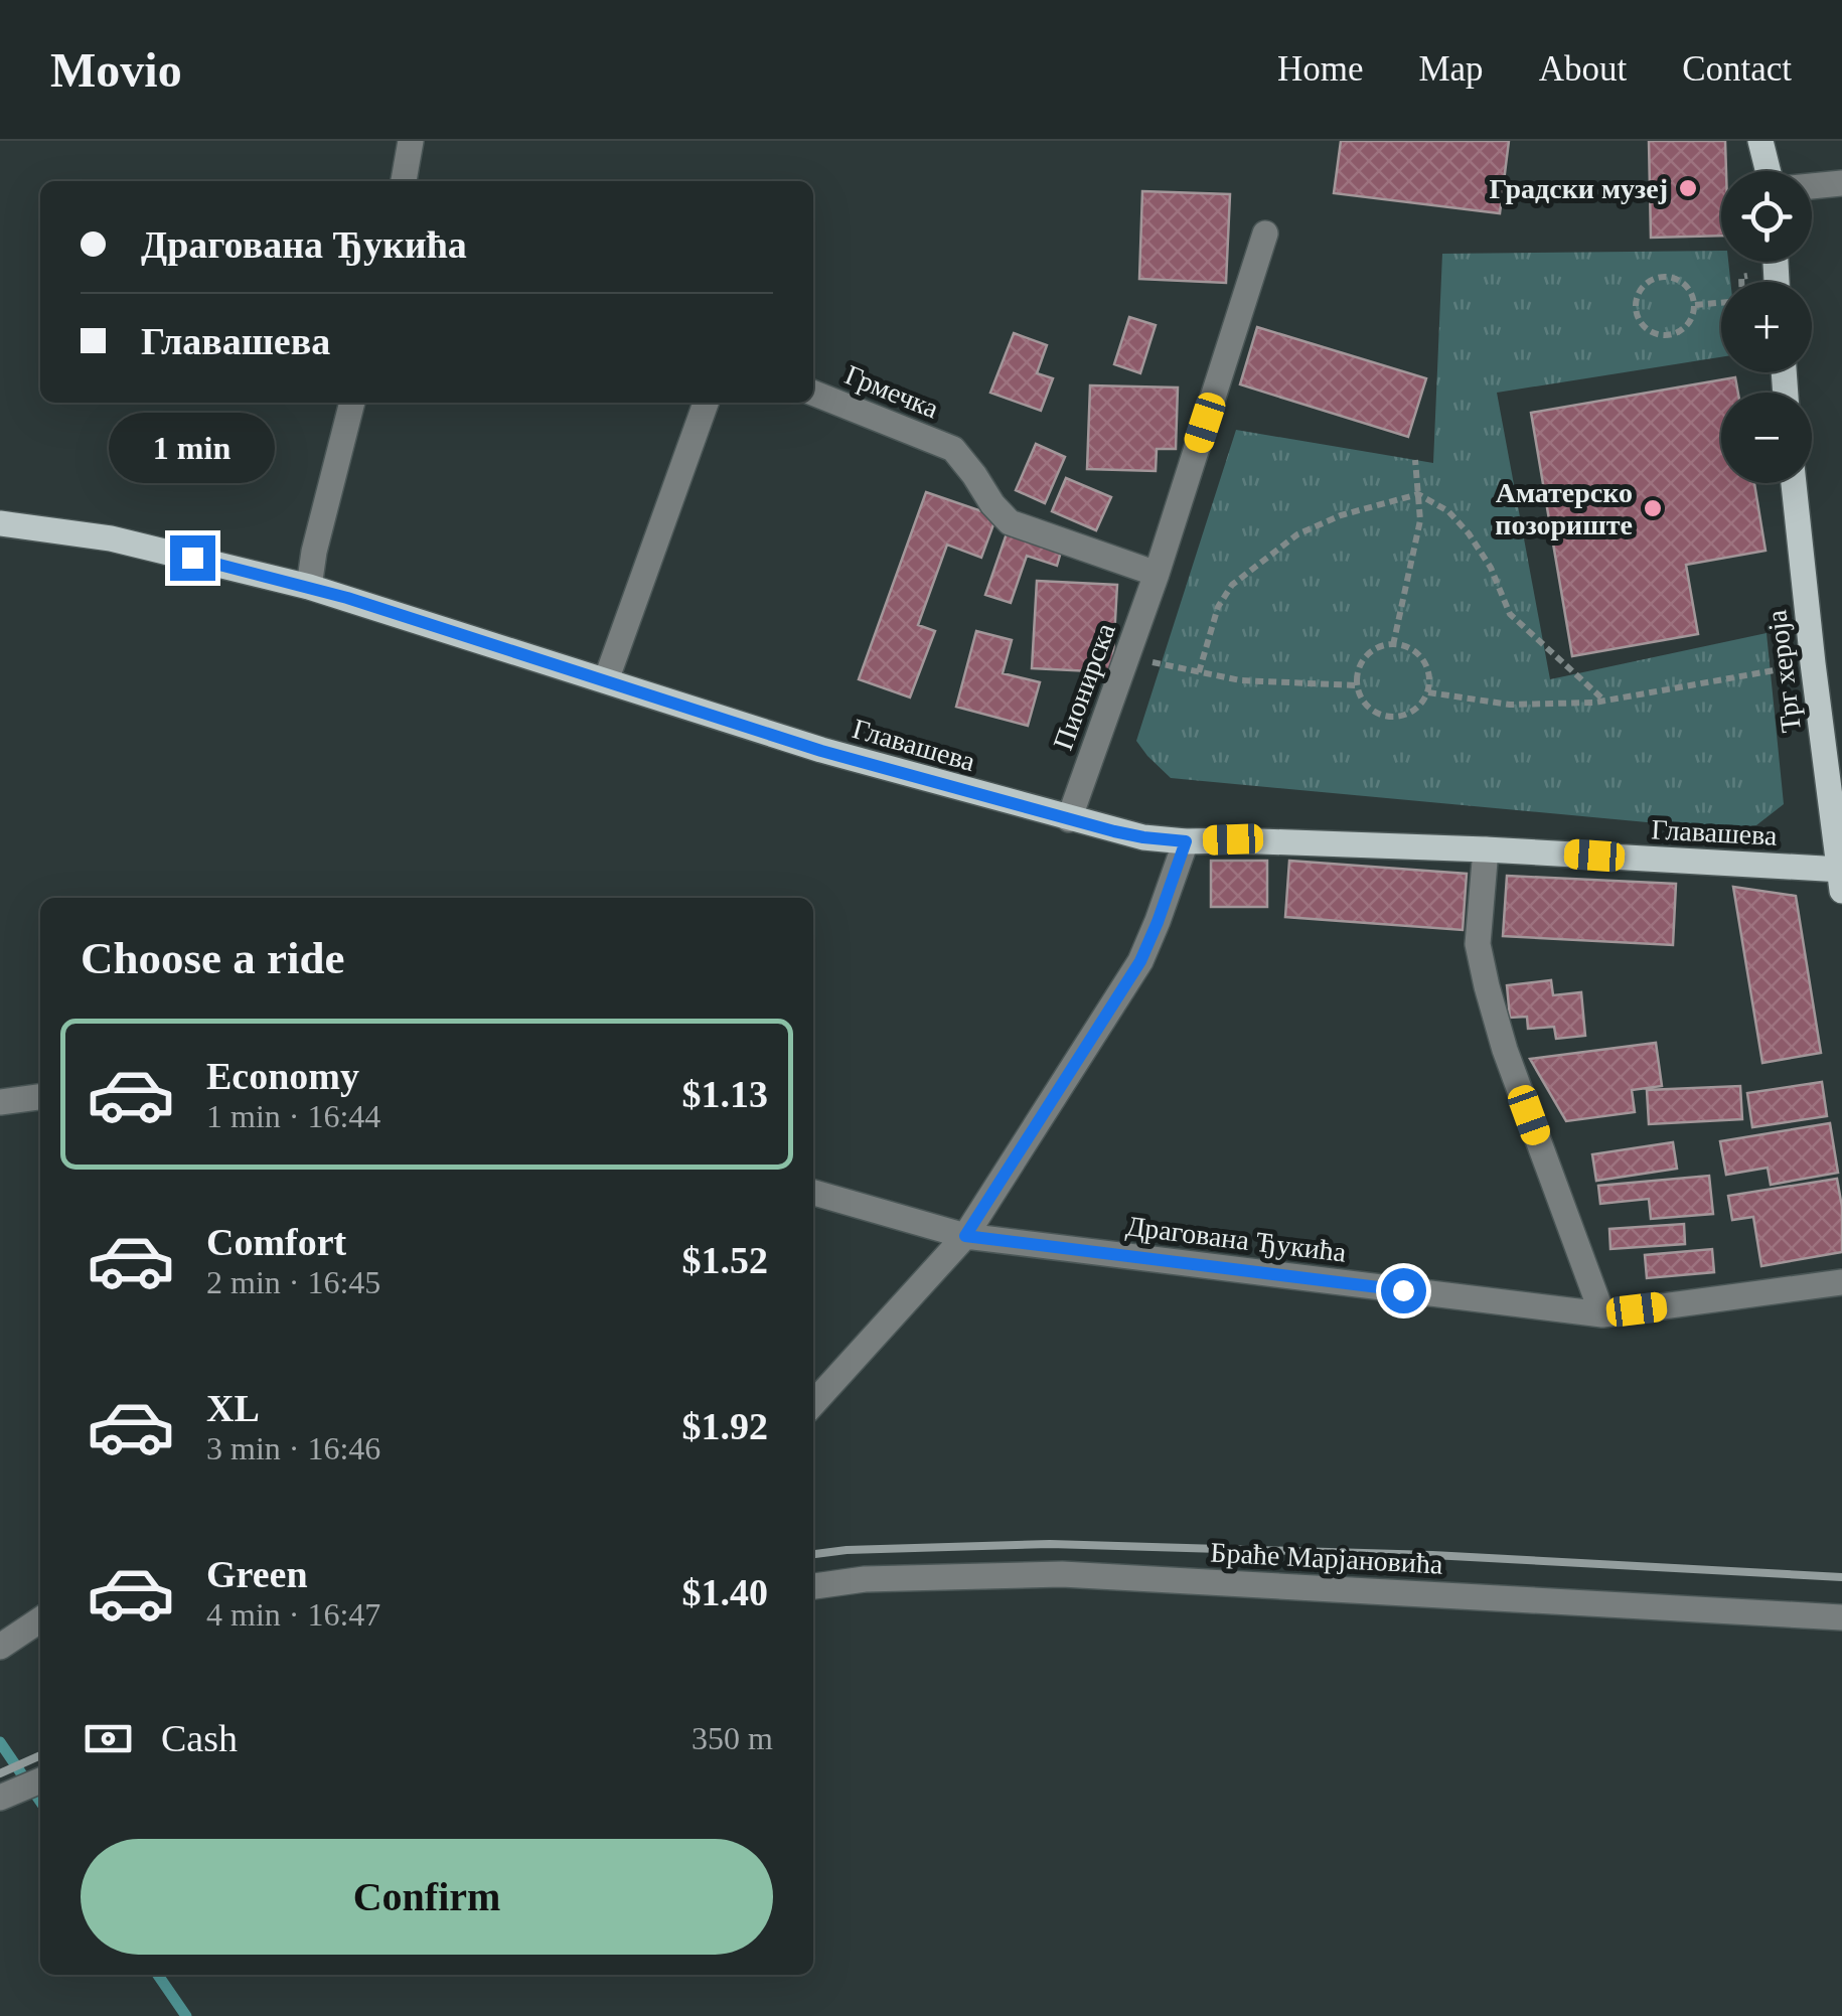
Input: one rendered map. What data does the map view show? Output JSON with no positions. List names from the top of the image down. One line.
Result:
{"streets":{"main road":["Трг хероја","Главашева"],"street":["Грмечка","Пионирска","Драгована Ђукића","Браће Марјановића"]},"crossings":[["Грмечка","Пионирска"],["Трг хероја","Главашева"],["Пионирска","Главашева"]],"places":["Градски музеј","Аматерско позориште"],"page":{"header":"Movio","nav":["Home","Map","About","Contact"],"map_buttons":["+","−"],"banner":["Драгована Ђукића","Главашева"],"bubble":"1 min","heading":"Choose a ride","list":[{"name":"Economy","note":"1 min · 16:44","value":"$1.13"},{"name":"Comfort","note":"2 min · 16:45","value":"$1.52"},{"name":"XL","note":"3 min · 16:46","value":"$1.92"},{"name":"Green","note":"4 min · 16:47","value":"$1.40"}],"pay":["Cash","350 m"],"buttons":"Confirm"}}
